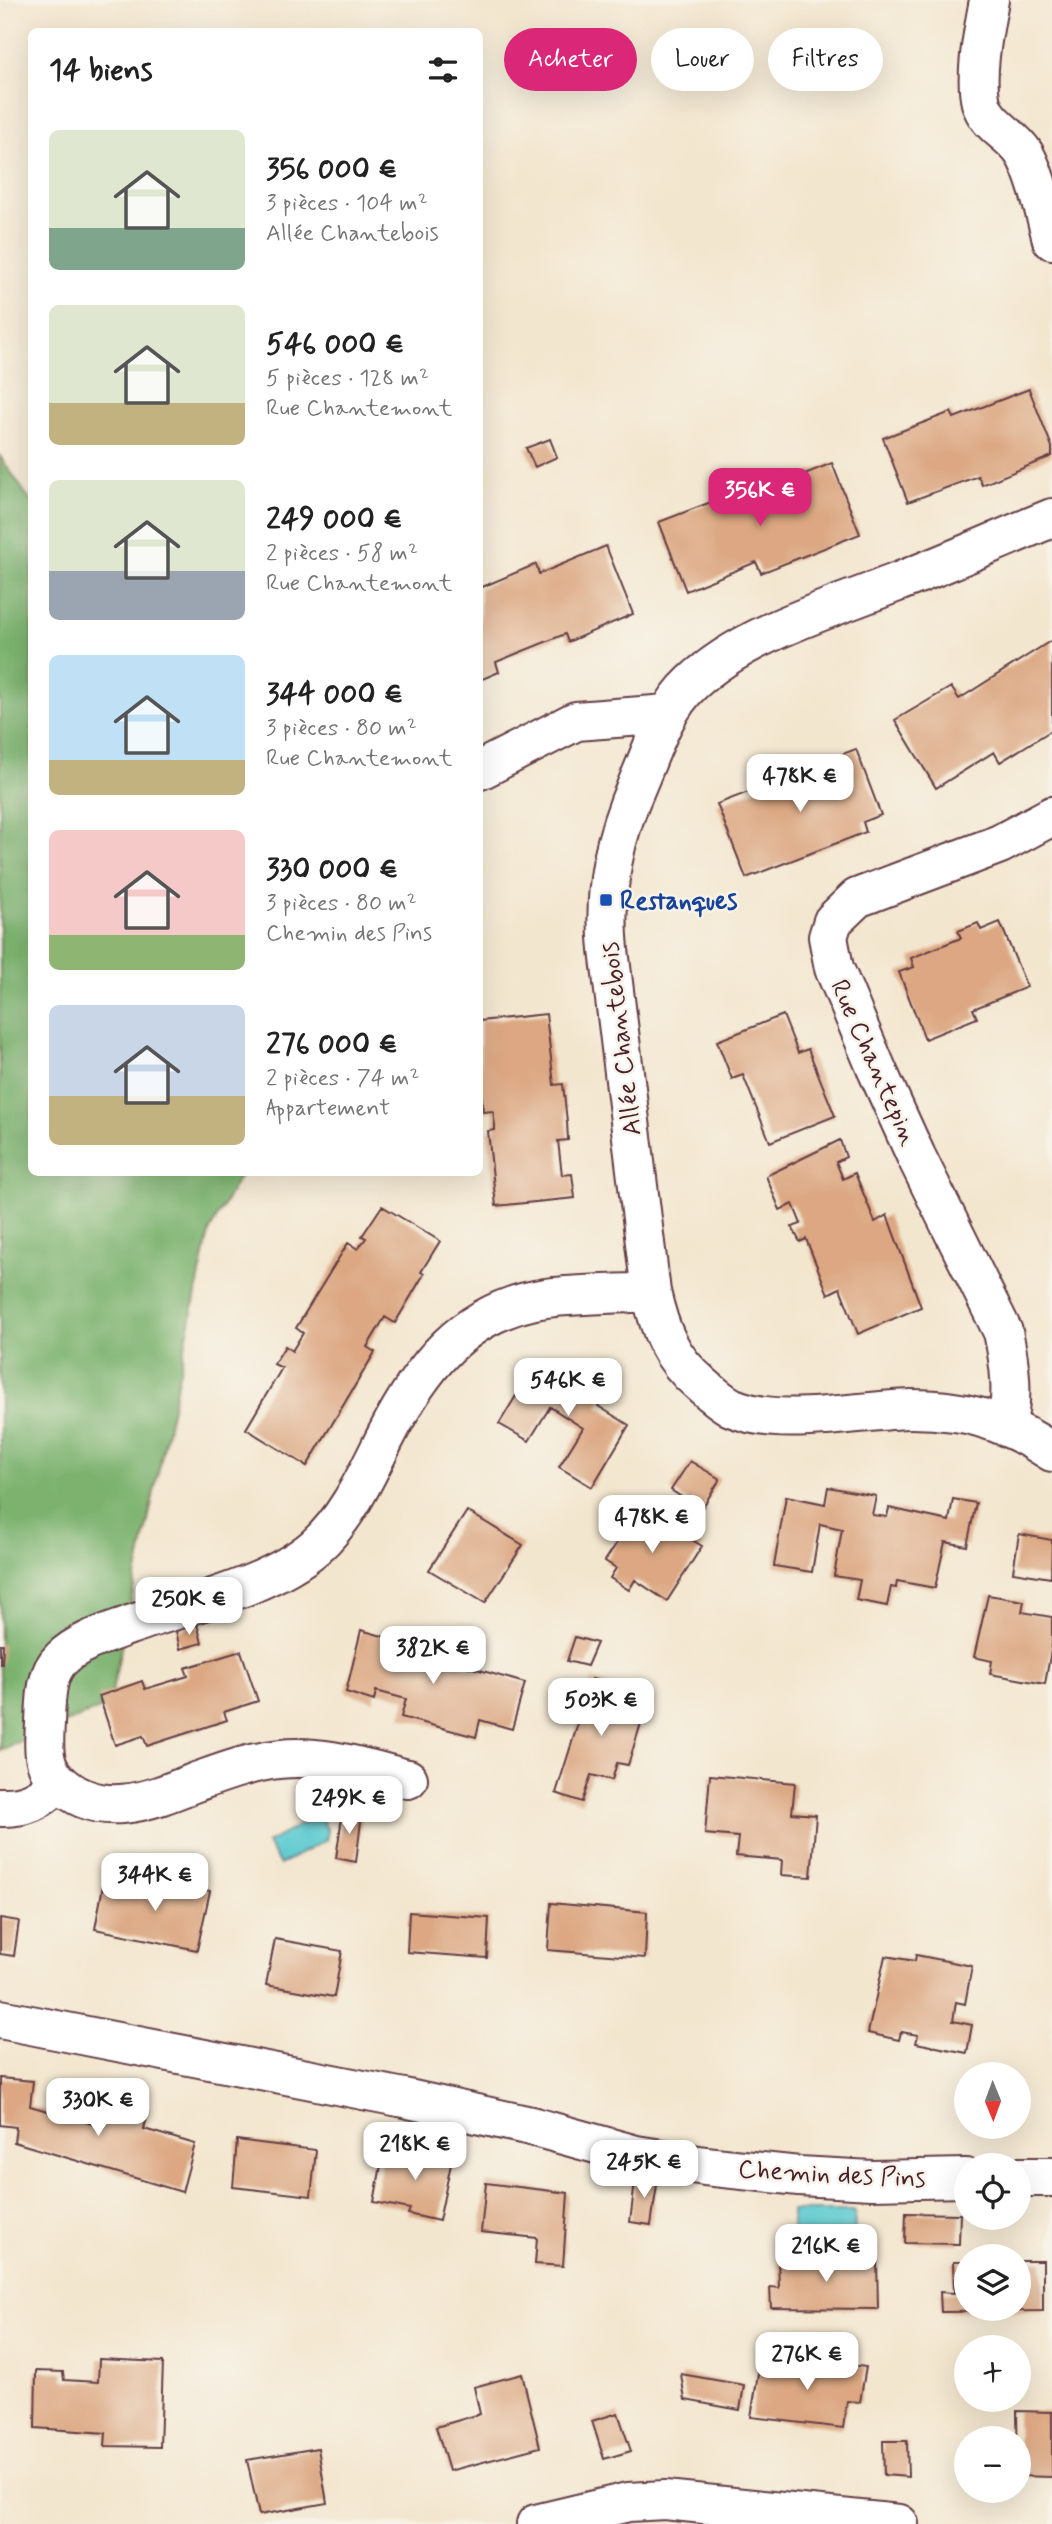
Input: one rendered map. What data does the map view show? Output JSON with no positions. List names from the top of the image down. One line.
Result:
{"streets":{"street":["Allée Chantebois","Rue Chantepin","Chemin des Pins"]},"crossings":[["Allée Chantebois","Rue Chantepin"]],"places":{"transit":["Restanques"]},"north":"bottom","page":{"chip":["Acheter","Louer","Filtres"],"heading":"14 biens","list":[{"name":"356 000 €","note":"3 pièces · 104 m² · Allée Chantebois"},{"name":"546 000 €","note":"5 pièces · 128 m² · Rue Chantemont"},{"name":"249 000 €","note":"2 pièces · 58 m² · Rue Chantemont"},{"name":"344 000 €","note":"3 pièces · 80 m² · Rue Chantemont"},{"name":"330 000 €","note":"3 pièces · 80 m² · Chemin des Pins"},{"name":"276 000 €","note":"2 pièces · 74 m² · Appartement"}],"price":["356K €","478K €","546K €","478K €","250K €","382K €","503K €","249K €","344K €","330K €","218K €","245K €","216K €","276K €"],"map_buttons":["+","−"]}}
